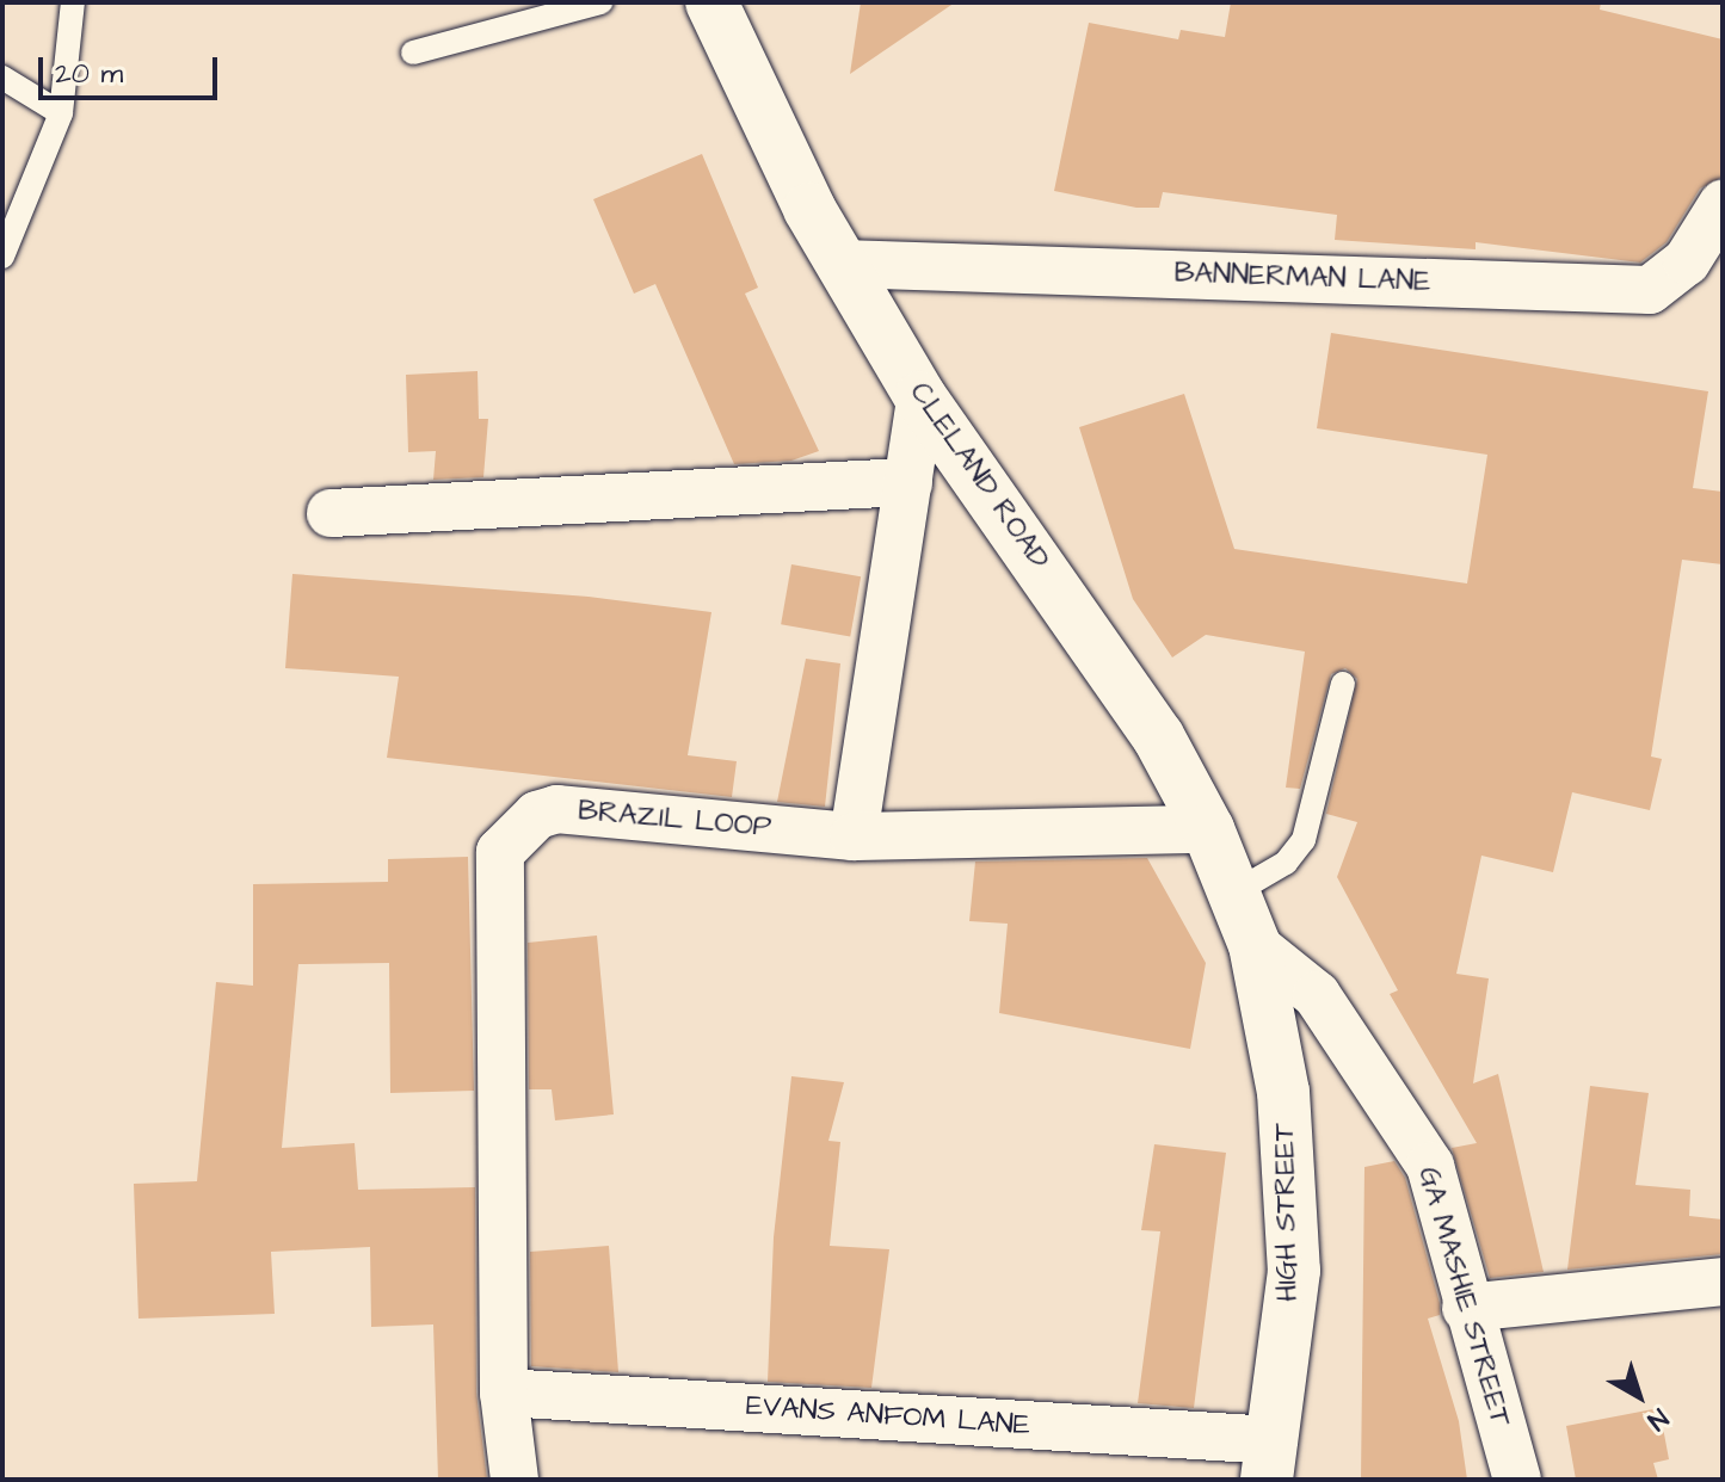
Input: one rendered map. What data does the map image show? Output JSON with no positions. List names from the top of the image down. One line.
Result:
{"streets":{"main road":["CLELAND ROAD","HIGH STREET"],"street":["BANNERMAN LANE","BRAZIL LOOP","GA MASHIE STREET","EVANS ANFOM LANE"]},"crossings":[["BANNERMAN LANE","CLELAND ROAD"],["CLELAND ROAD","BRAZIL LOOP"],["CLELAND ROAD","HIGH STREET"],["CLELAND ROAD","GA MASHIE STREET"],["BRAZIL LOOP","EVANS ANFOM LANE"],["HIGH STREET","GA MASHIE STREET"],["HIGH STREET","EVANS ANFOM LANE"]],"scale_bar":"20 m","north":"bottom right"}
